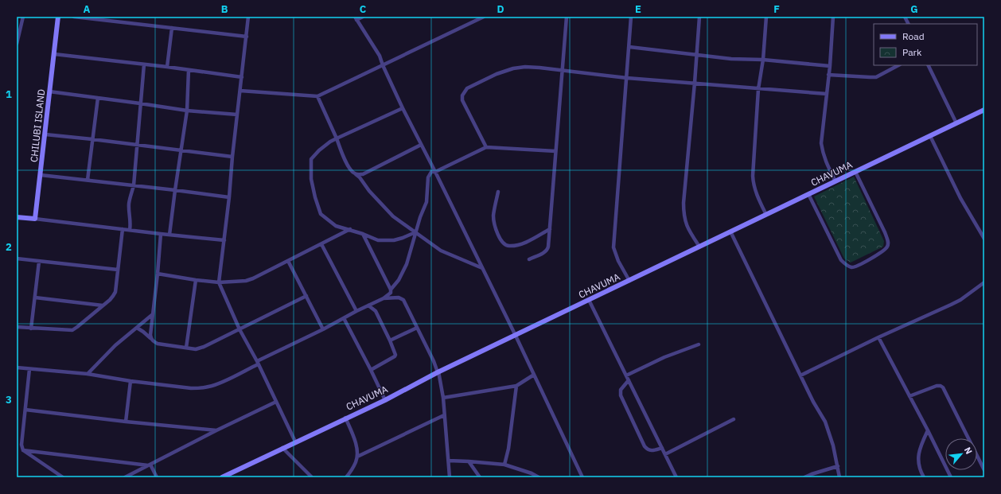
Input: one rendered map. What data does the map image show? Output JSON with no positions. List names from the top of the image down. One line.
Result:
{"streets":{"street":["CHILUBI ISLAND","CHAVUMA"]},"legend":["Road","Park"],"north":"top right","grid":{"columns":["A","B","C","D","E","F","G"],"rows":["1","2","3"]}}
